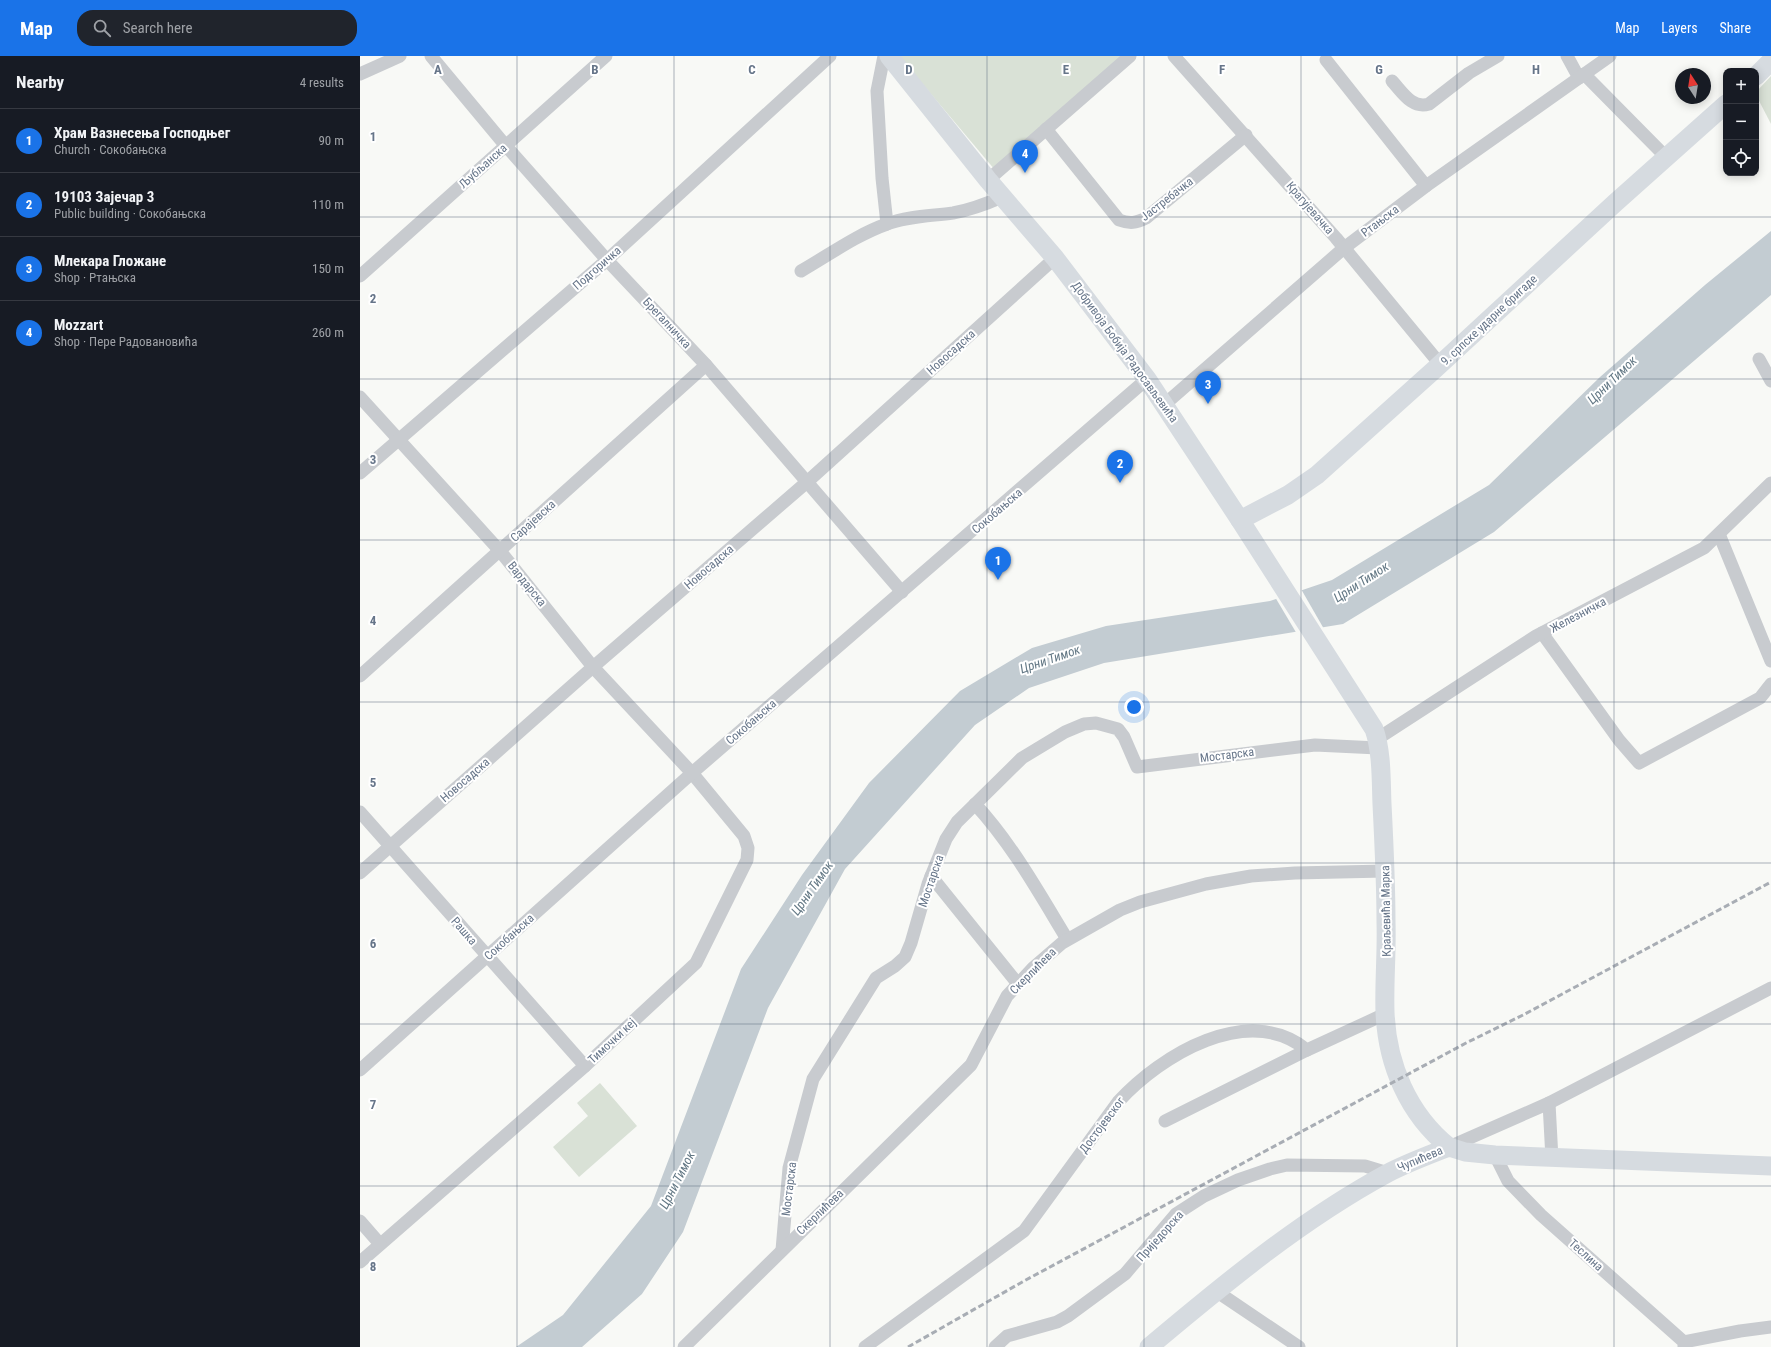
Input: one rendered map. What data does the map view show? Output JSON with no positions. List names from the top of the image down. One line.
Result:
{"streets":{"street":["Љубљанска","Јастребачка","Крагујевачка","Ртањска","Подгоричка","9. српске ударне бригаде","Брегалничка","Новосадска","Добривоја Бобија Радосављевића","Сокобањска","Сарајевска","Вардарска","Железничка","Мостарска","Краљевића Марка","Рашка","Скерлићева","Тимочки кеј","Достојевског","Чупићева","Приједорска","Теслина"]},"crossings":[["Љубљанска","Брегалничка"],["Јастребачка","Крагујевачка"],["Крагујевачка","Ртањска"],["Крагујевачка","9. српске ударне бригаде"],["Ртањска","Добривоја Бобија Радосављевића"],["Подгоричка","Брегалничка"],["Подгоричка","Вардарска"],["9. српске ударне бригаде","Добривоја Бобија Радосављевића"],["Брегалничка","Новосадска"],["Брегалничка","Сокобањска"],["Брегалничка","Сарајевска"],["Новосадска","Добривоја Бобија Радосављевића"],["Новосадска","Вардарска"],["Новосадска","Рашка"],["Добривоја Бобија Радосављевића","Сокобањска"],["Добривоја Бобија Радосављевића","Краљевића Марка"],["Сокобањска","Вардарска"],["Сокобањска","Рашка"],["Сокобањска","Тимочки кеј"],["Сарајевска","Вардарска"],["Вардарска","Тимочки кеј"],["Железничка","Мостарска"],["Железничка","Краљевића Марка"],["Мостарска","Краљевића Марка"],["Мостарска","Скерлићева"],["Краљевића Марка","Скерлићева"],["Краљевића Марка","Чупићева"],["Рашка","Тимочки кеј"],["Чупићева","Приједорска"],["Чупићева","Теслина"]],"water":["Црни Тимок"],"north":"top","page":{"header":"Map","search":"Search here","nav":["Map","Layers","Share"],"heading":["Nearby","4 results"],"map_buttons":["+","−"],"list":[{"mark":"1","name":"Храм Вазнесења Господњег","note":"Church · Сокобањска","value":"90 m"},{"mark":"2","name":"19103 Зајечар 3","note":"Public building · Сокобањска","value":"110 m"},{"mark":"3","name":"Млекара Гложане","note":"Shop · Ртањска","value":"150 m"},{"mark":"4","name":"Mozzart","note":"Shop · Пере Радовановића","value":"260 m"}],"pins":["4","3","2","1"]},"grid":{"columns":["A","B","C","D","E","F","G","H"],"rows":["1","2","3","4","5","6","7","8"]}}
